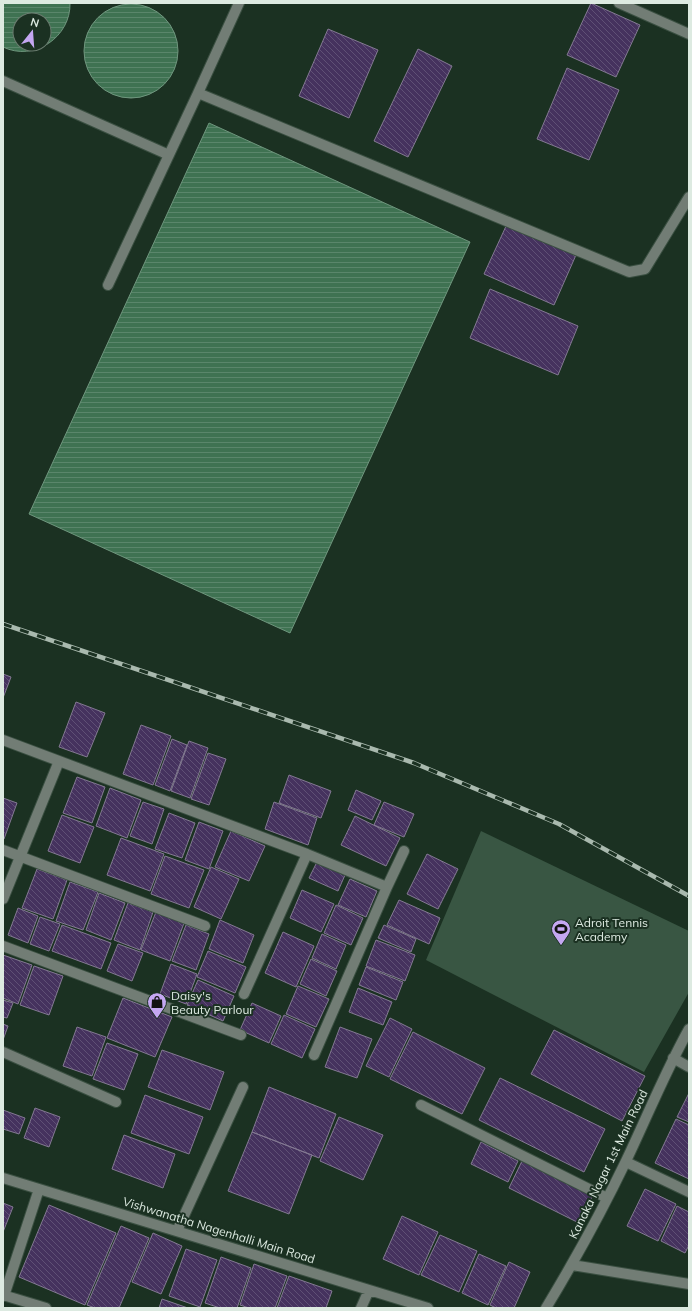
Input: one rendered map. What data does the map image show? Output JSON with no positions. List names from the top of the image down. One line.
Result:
{"streets":{"street":["Kanaka Nagar 1st Main Road","Vishwanatha Nagenhalli Main Road"]},"places":{"sports":["Adroit Tennis Academy"],"shop":["Daisy's Beauty Parlour"]},"north":"top"}
